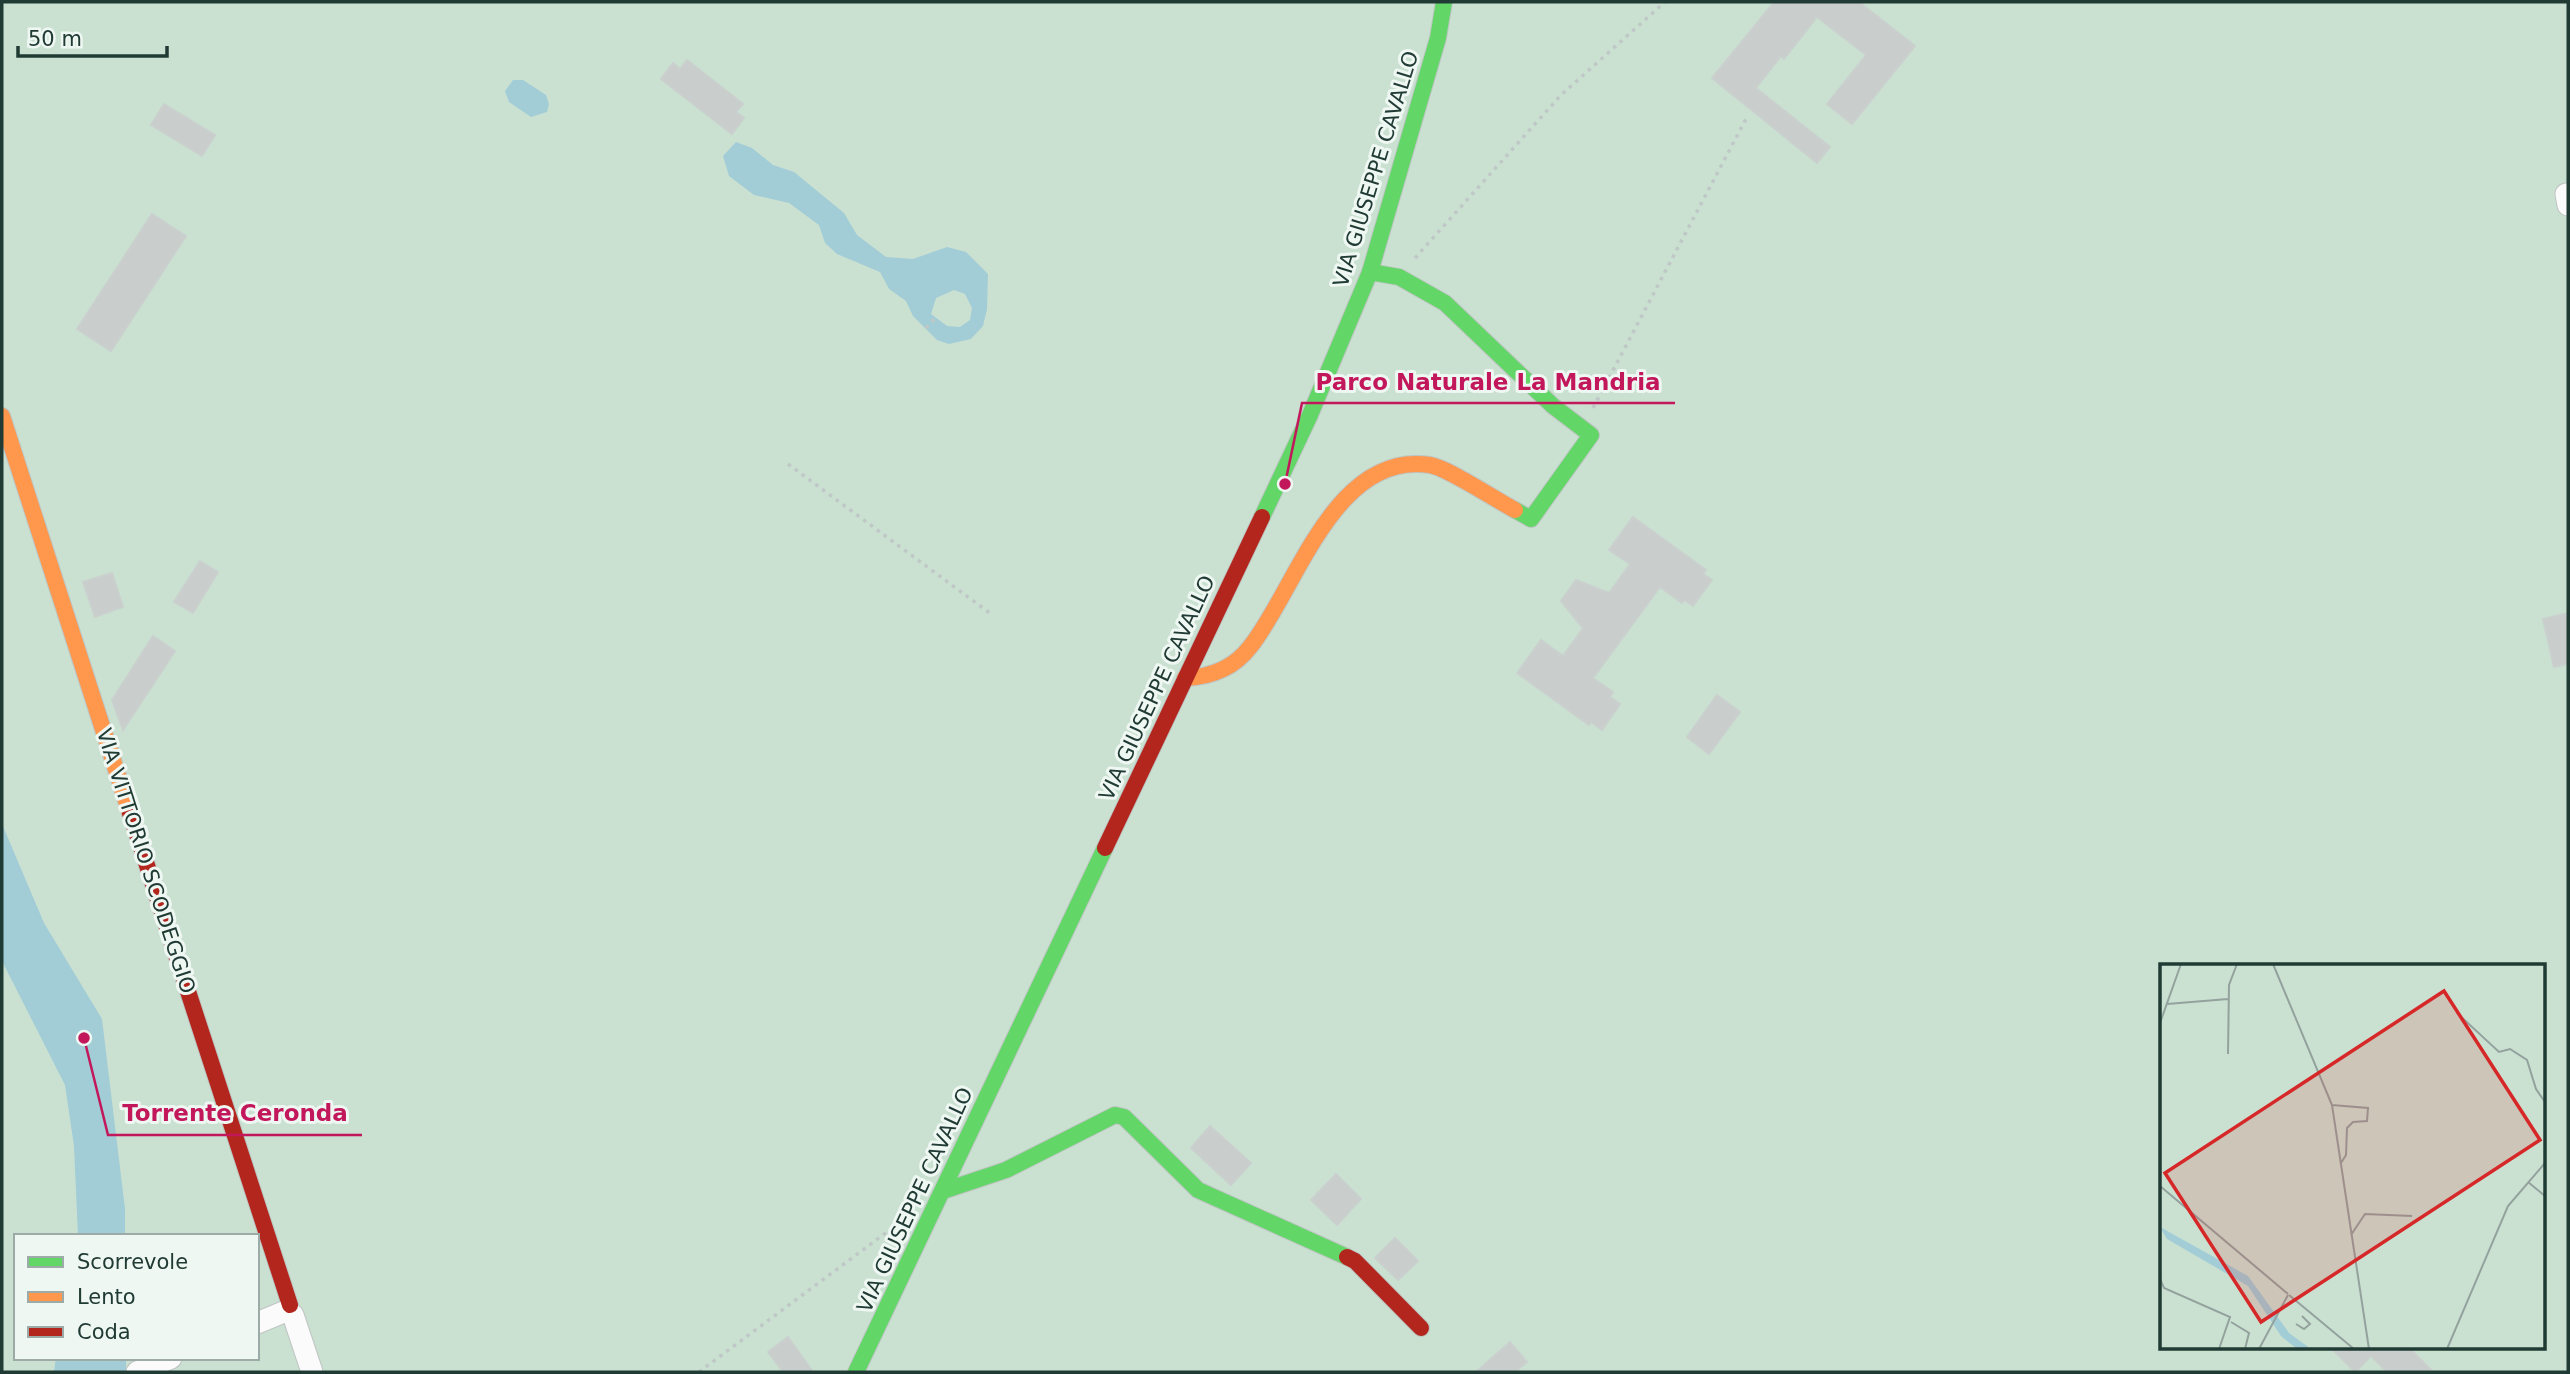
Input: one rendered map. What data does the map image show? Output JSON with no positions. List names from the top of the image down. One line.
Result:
{"streets":{"street":["VIA GIUSEPPE CAVALLO","VIA VITTORIO SCODEGGIO"]},"places":["Parco Naturale La Mandria","Torrente Ceronda"],"legend":["Scorrevole","Lento","Coda"],"scale_bar":"50 m"}
